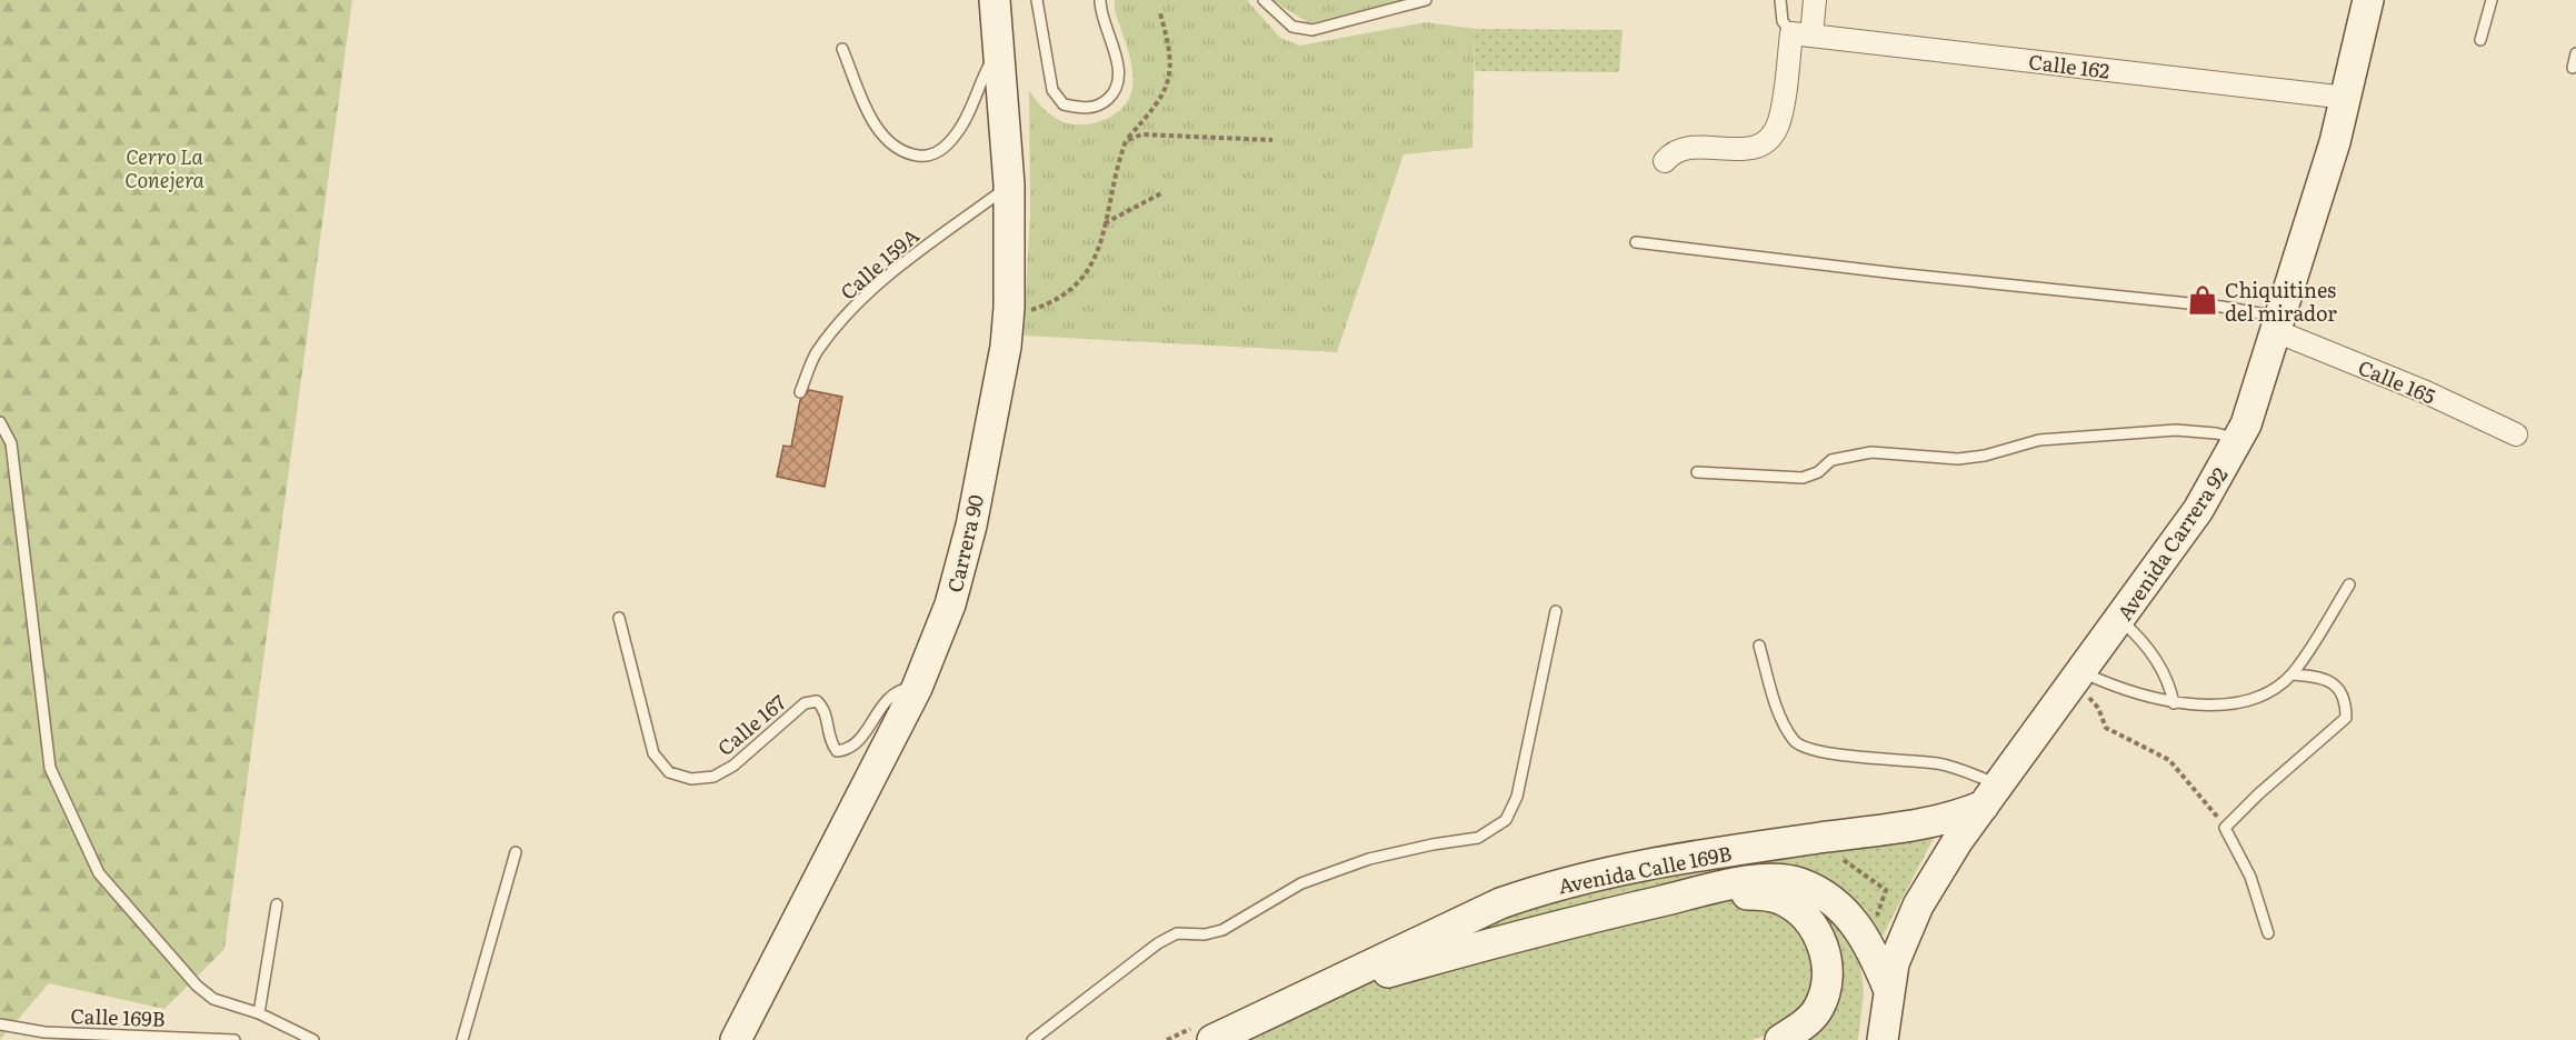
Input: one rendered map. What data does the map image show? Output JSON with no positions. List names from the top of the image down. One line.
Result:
{"streets":{"main road":["Carrera 90","Avenida Carrera 92","Avenida Calle 169B"],"street":["Calle 162","Calle 165"],"lane":["Calle 159A","Calle 167","Calle 169B"]},"crossings":[["Calle 162","Avenida Carrera 92"],["Calle 159A","Carrera 90"],["Calle 165","Avenida Carrera 92"],["Carrera 90","Calle 167"],["Avenida Carrera 92","Avenida Calle 169B"]],"parks":["Cerro La Conejera"],"places":{"shop":["Chiquitines del mirador"]}}
